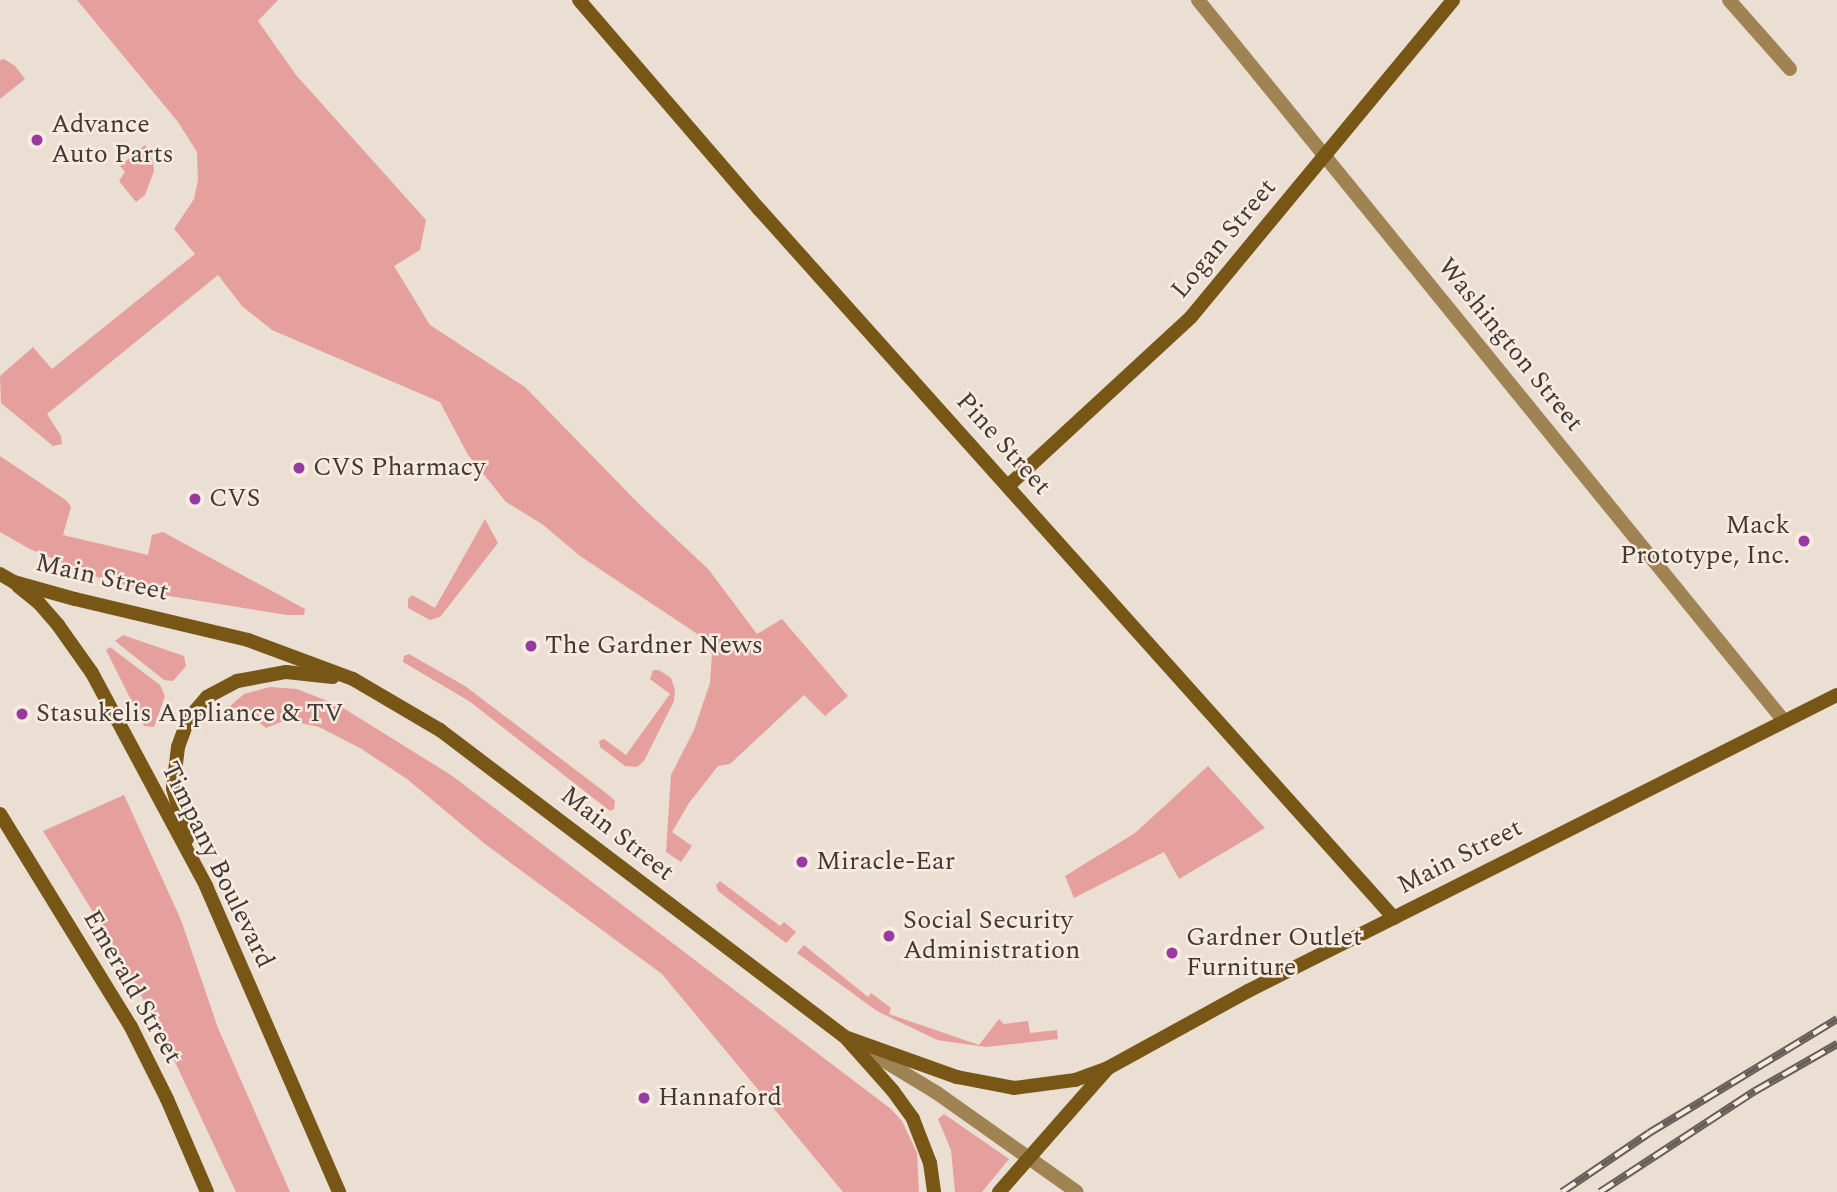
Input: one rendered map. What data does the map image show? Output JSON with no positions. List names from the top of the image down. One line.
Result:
{"streets":{"main road":["Logan Street","Pine Street","Main Street","Timpany Boulevard","Emerald Street"],"street":["Washington Street"]},"crossings":[["Logan Street","Washington Street"],["Logan Street","Pine Street"],["Washington Street","Main Street"],["Pine Street","Main Street"],["Main Street","Timpany Boulevard"]],"places":["Advance Auto Parts","CVS Pharmacy","CVS","Mack Prototype, Inc.","The Gardner News","Stasukelis Appliance & TV","Miracle-Ear","Social Security Administration","Gardner Outlet Furniture","Hannaford"]}
